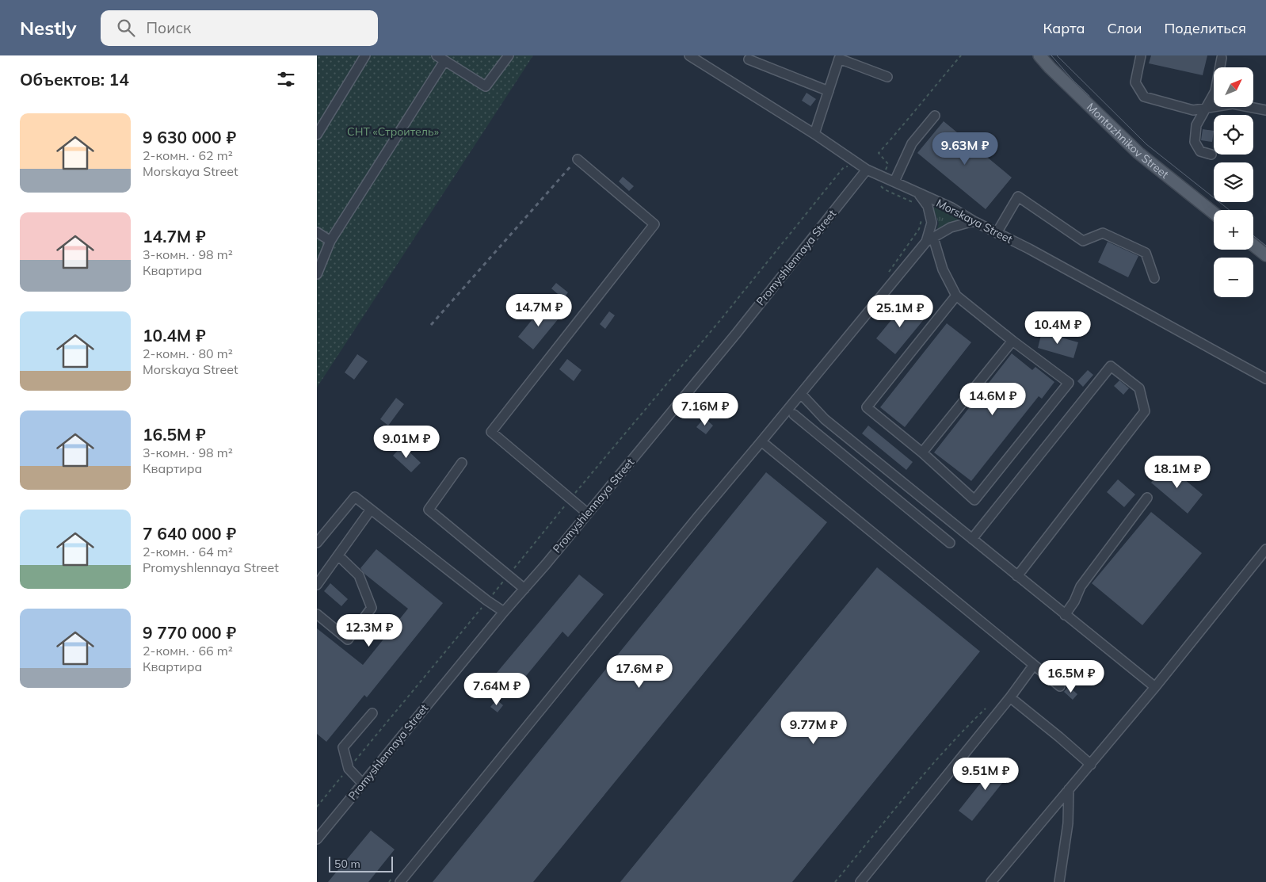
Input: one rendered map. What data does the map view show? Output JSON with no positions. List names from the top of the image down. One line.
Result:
{"streets":{"main road":["Montazhnikov Street"],"street":["Morskaya Street","Promyshlennaya Street"]},"crossings":[["Morskaya Street","Promyshlennaya Street"]],"parks":["СНТ «Строитель»"],"scale_bar":"50 m","north":"top right","page":{"header":"Nestly","search":"Поиск","nav":["Карта","Слои","Поделиться"],"heading":"Объектов: 14","map_buttons":["+","−"],"list":[{"name":"9 630 000 ₽","note":"2-комн. · 62 m² · Morskaya Street"},{"name":"14.7M ₽","note":"3-комн. · 98 m² · Квартира"},{"name":"10.4M ₽","note":"2-комн. · 80 m² · Morskaya Street"},{"name":"16.5M ₽","note":"3-комн. · 98 m² · Квартира"},{"name":"7 640 000 ₽","note":"2-комн. · 64 m² · Promyshlennaya Street"},{"name":"9 770 000 ₽","note":"2-комн. · 66 m² · Квартира"}],"price":["9.63M ₽","14.7M ₽","25.1M ₽","10.4M ₽","14.6M ₽","7.16M ₽","9.01M ₽","18.1M ₽","12.3M ₽","17.6M ₽","16.5M ₽","7.64M ₽","9.77M ₽","9.51M ₽"],"scale":"50 m"}}
